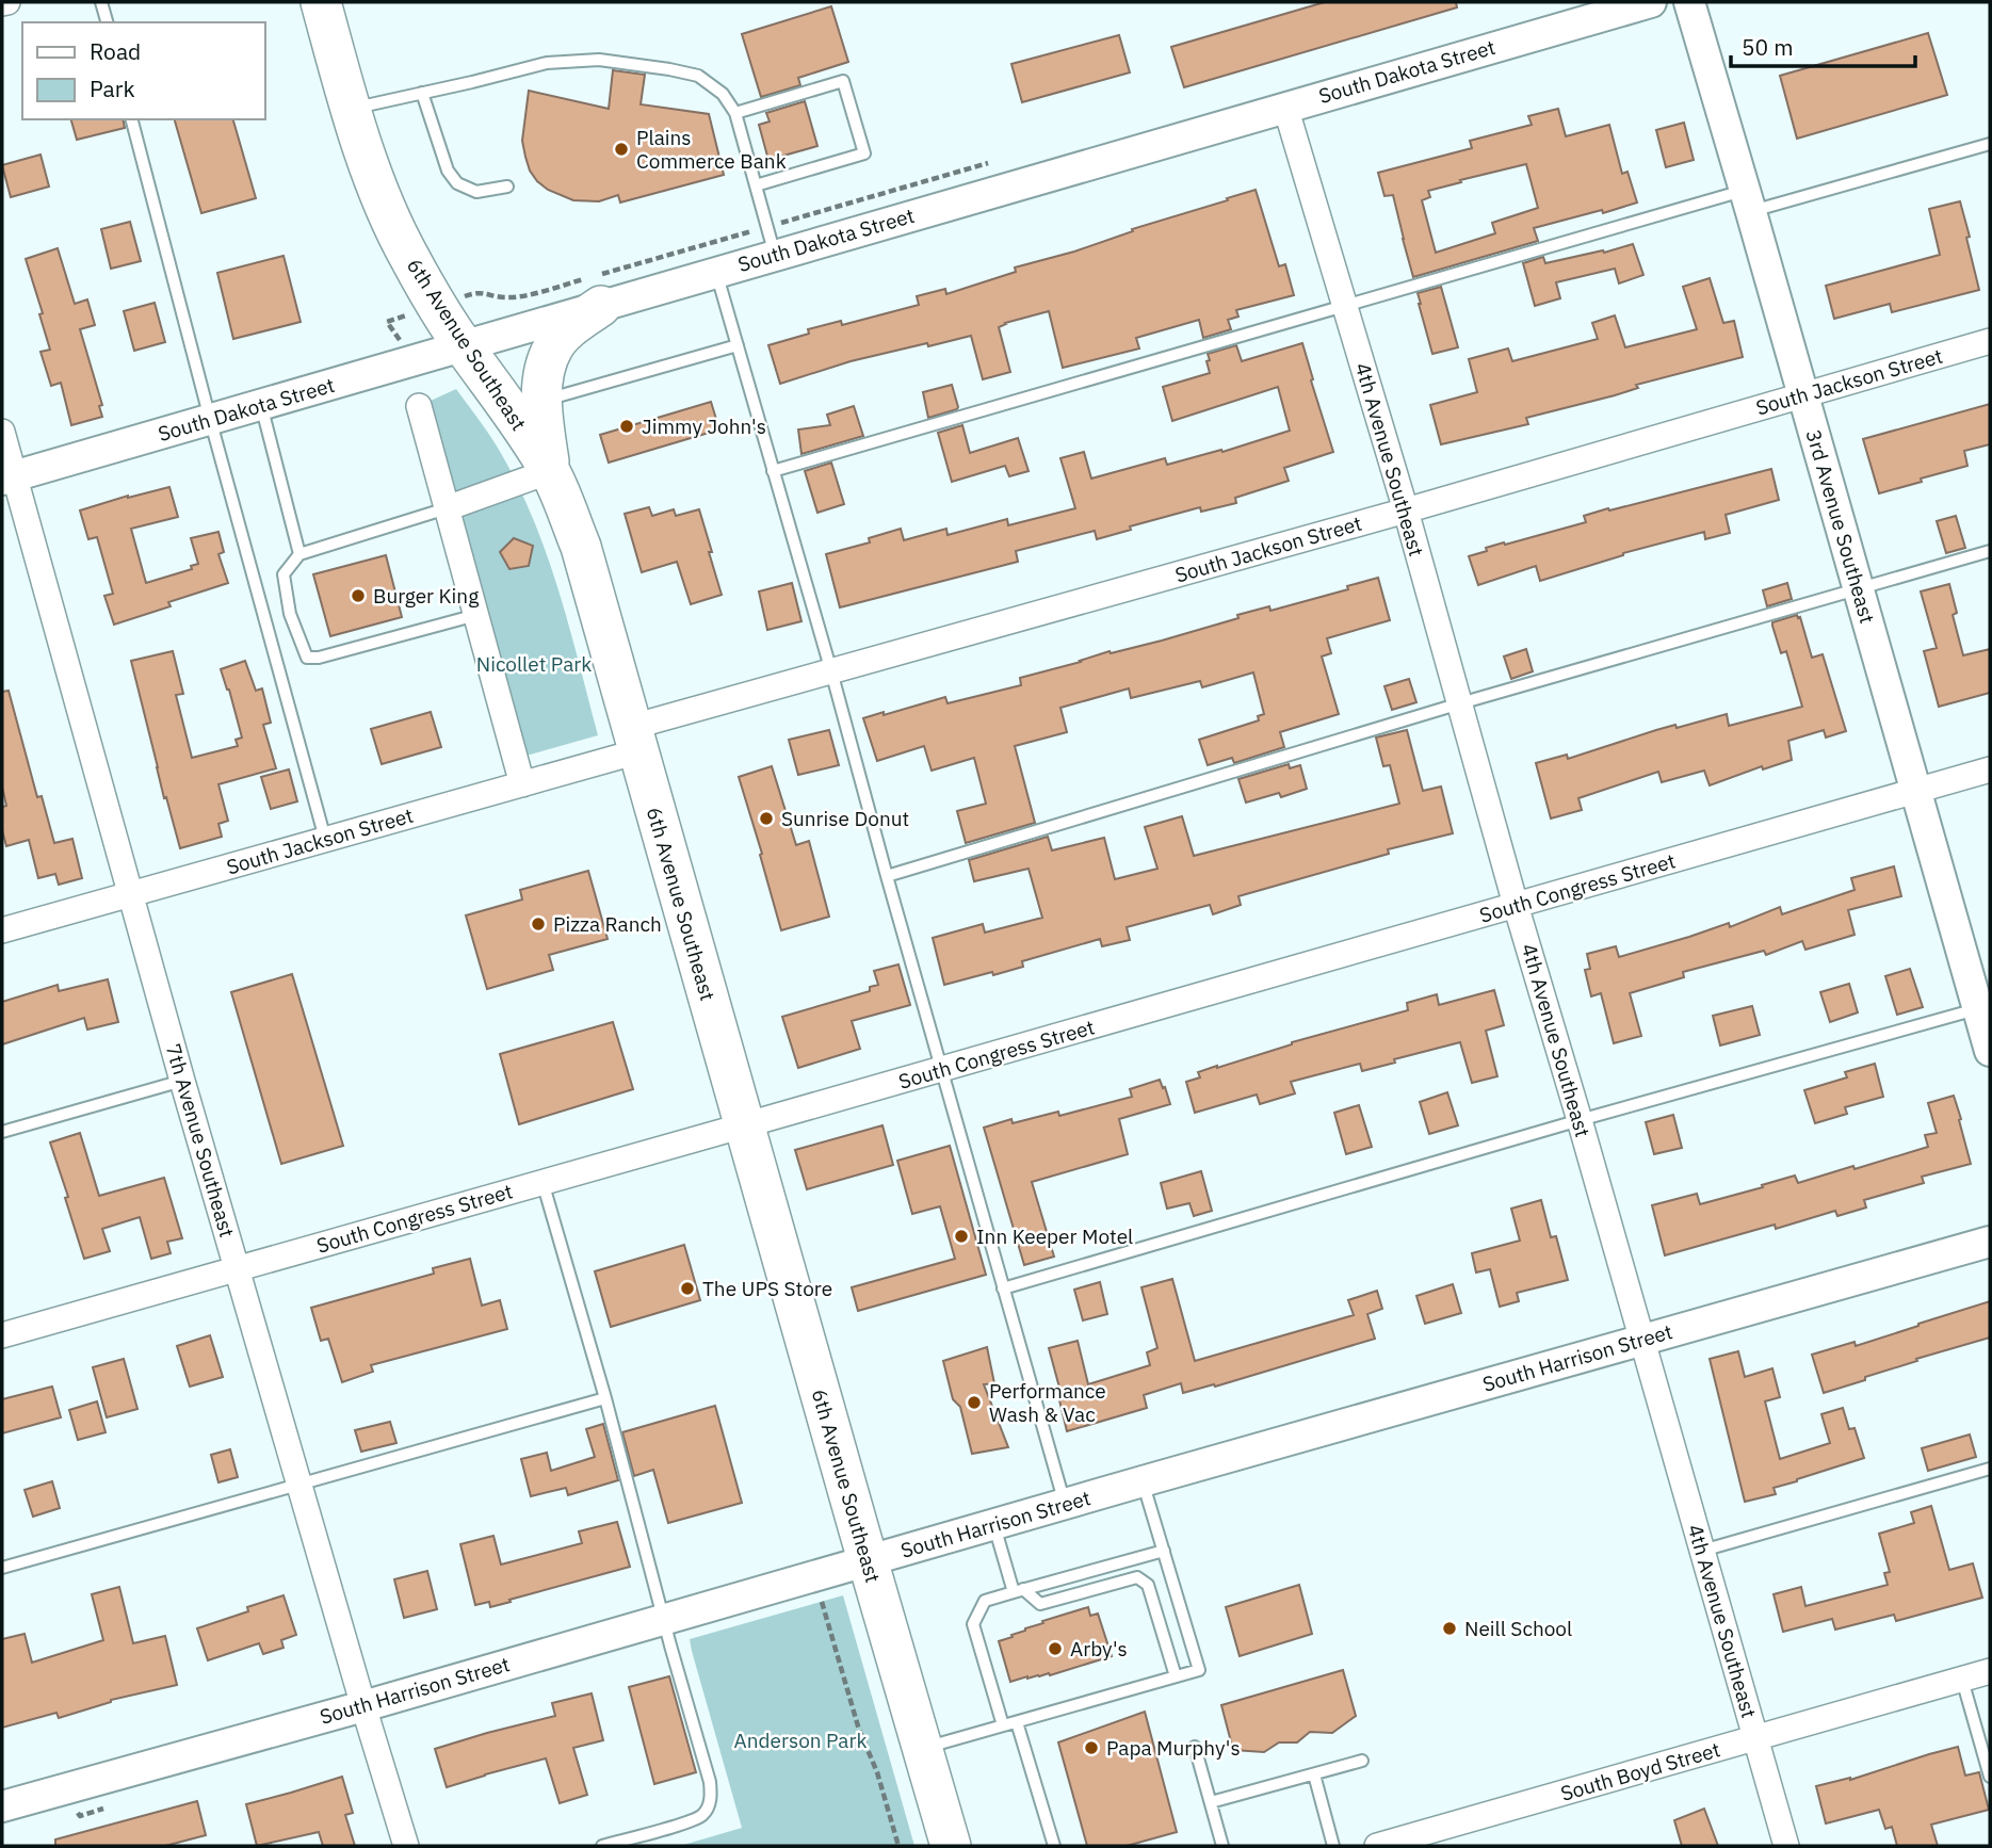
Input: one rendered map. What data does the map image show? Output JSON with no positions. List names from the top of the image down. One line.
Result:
{"streets":{"highway":["6th Avenue Southeast"],"street":["South Dakota Street","South Jackson Street","4th Avenue Southeast","3rd Avenue Southeast","South Congress Street","7th Avenue Southeast","South Harrison Street","South Boyd Street"]},"crossings":[["South Dakota Street","6th Avenue Southeast"],["South Dakota Street","4th Avenue Southeast"],["South Dakota Street","7th Avenue Southeast"],["6th Avenue Southeast","South Jackson Street"],["6th Avenue Southeast","South Congress Street"],["6th Avenue Southeast","South Harrison Street"],["South Jackson Street","4th Avenue Southeast"],["South Jackson Street","3rd Avenue Southeast"],["South Jackson Street","7th Avenue Southeast"],["4th Avenue Southeast","South Congress Street"],["4th Avenue Southeast","South Harrison Street"],["4th Avenue Southeast","South Boyd Street"],["3rd Avenue Southeast","South Congress Street"],["South Congress Street","7th Avenue Southeast"],["7th Avenue Southeast","South Harrison Street"]],"parks":["Nicollet Park","Anderson Park"],"places":["Plains Commerce Bank","Jimmy John's","Burger King","Sunrise Donut","Pizza Ranch","Inn Keeper Motel","The UPS Store","Performance Wash & Vac","Neill School","Arby's","Papa Murphy's"],"legend":["Road","Park"],"scale_bar":"50 m"}
